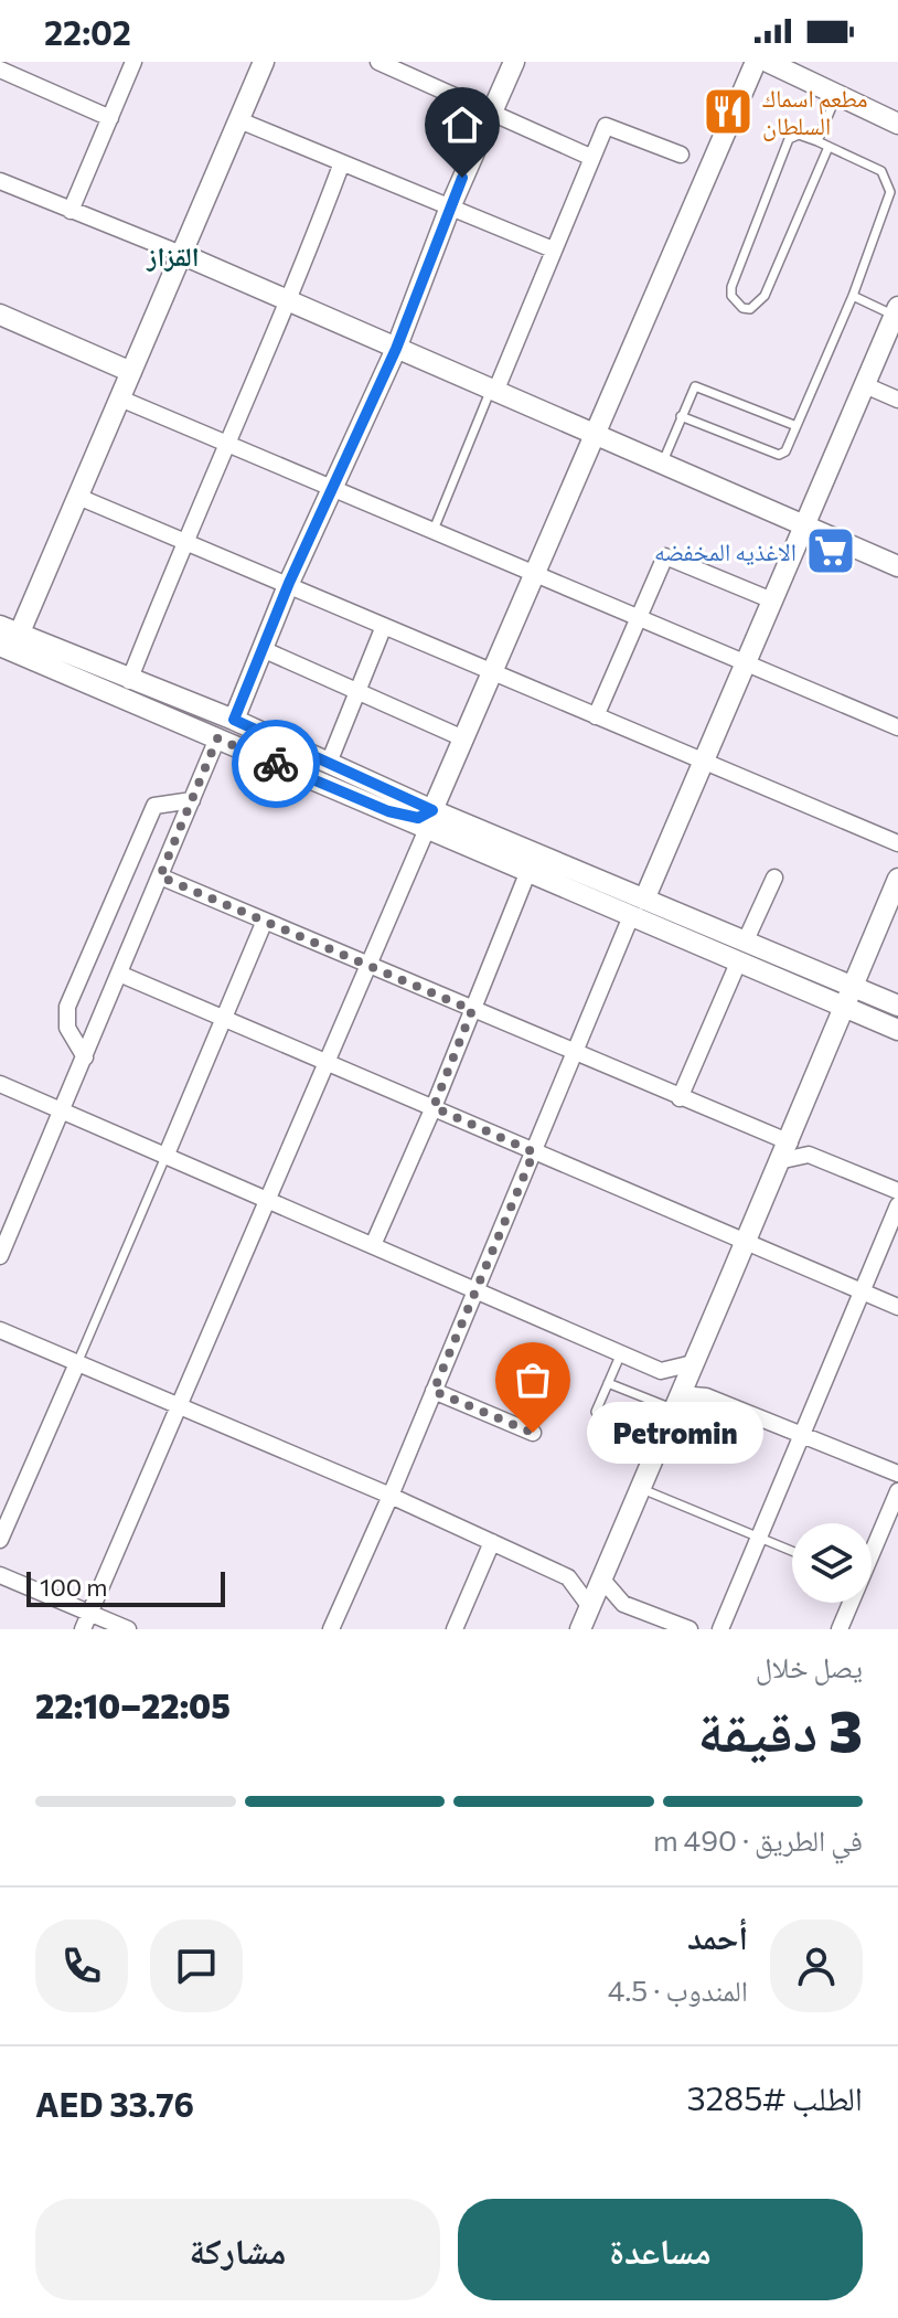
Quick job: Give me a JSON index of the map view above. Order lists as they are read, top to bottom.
{
  "districts": ["القزاز"],
  "places": {
    "restaurant": ["مطعم اسماك السلطان"],
    "supermarket": ["الاغذيه المخفضه"],
    "other": ["Petromin"]
  },
  "scale_bar": "100 m",
  "page": {
    "status": "22:02",
    "bubble": "Petromin",
    "scale": "100 m",
    "heading": ["3 دقيقة", "يصل خلال", "22:05–22:10"],
    "panel": [
      "أحمد",
      "المندوب · 4.5",
      "الطلب #3285",
      "AED 33.76"
    ],
    "bar": "في الطريق · 490 m",
    "buttons": ["مساعدة", "مشاركة"]
  }
}
